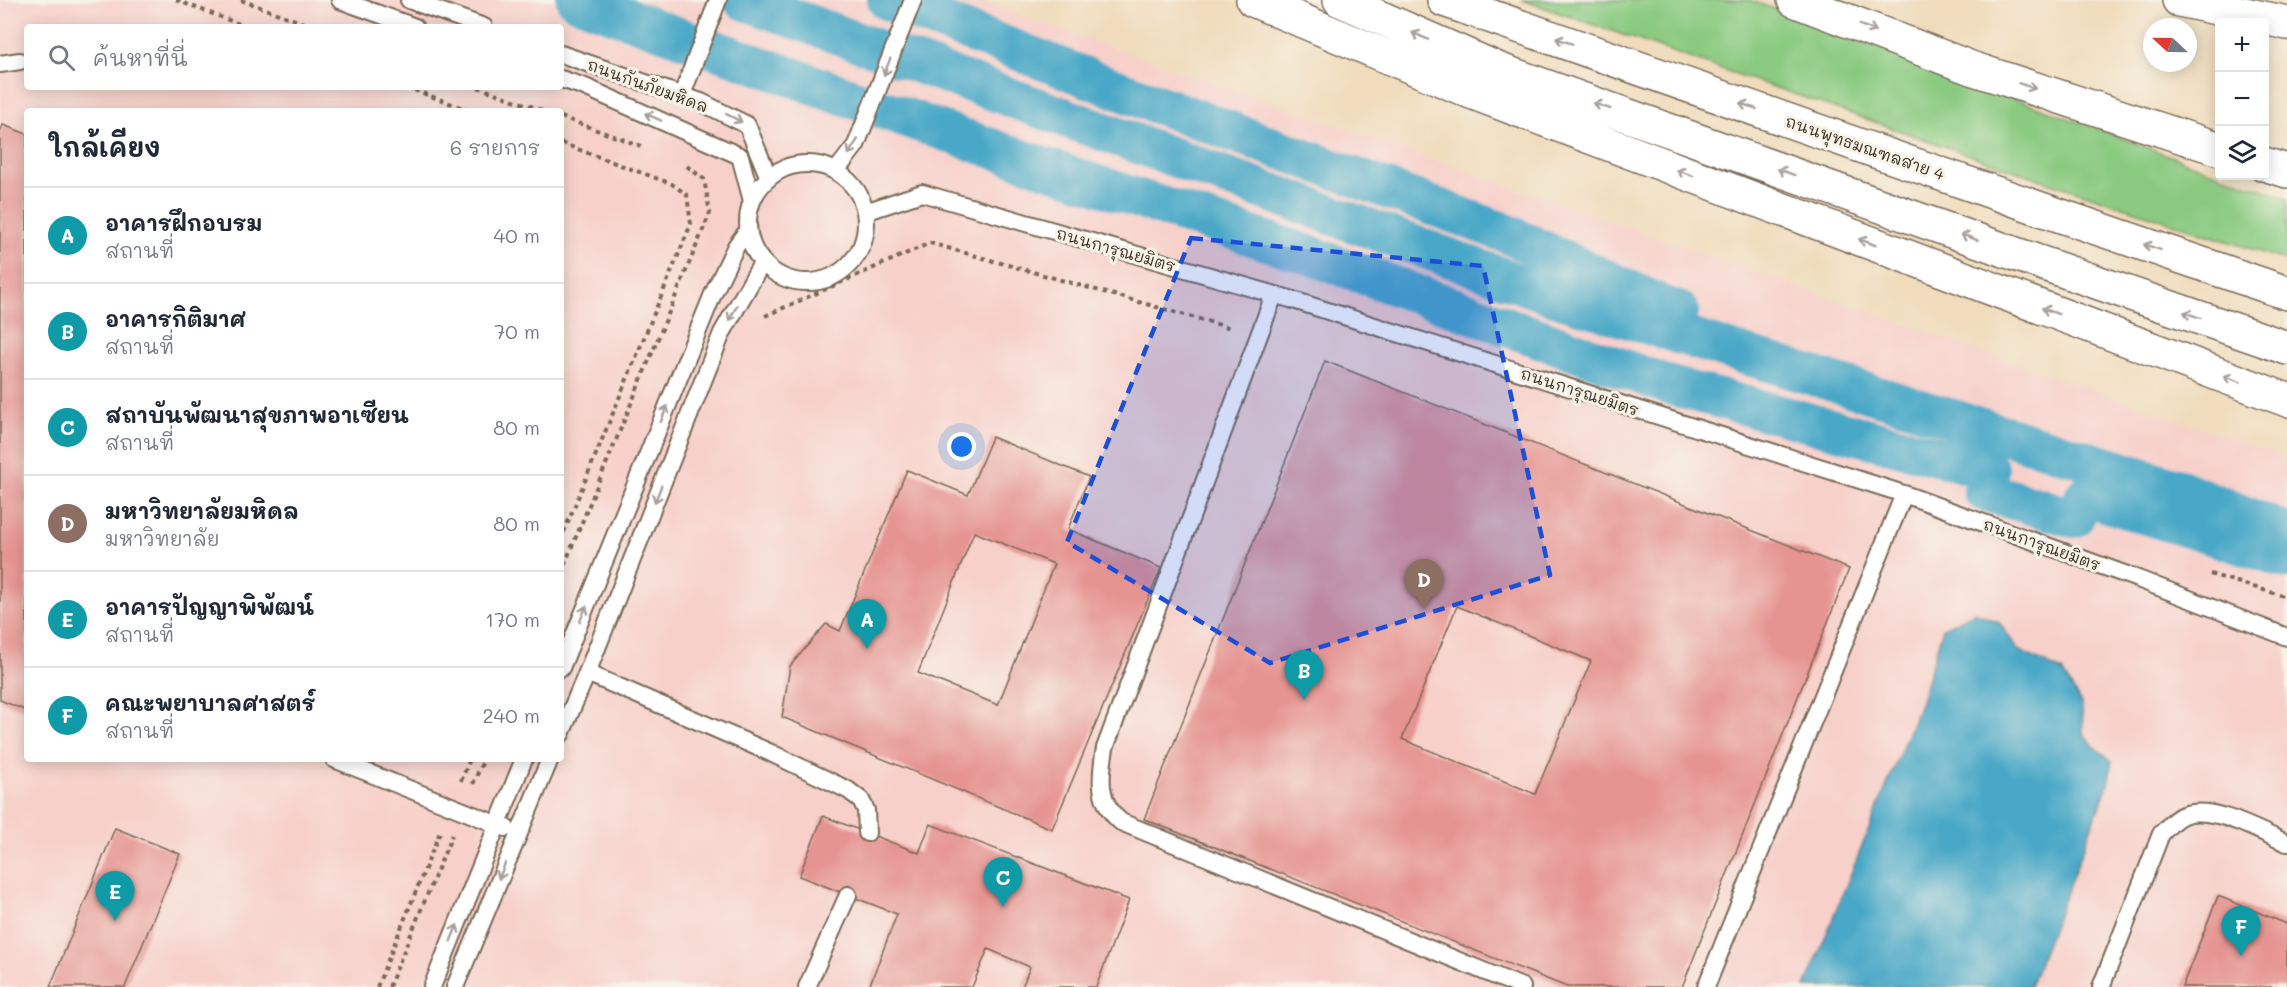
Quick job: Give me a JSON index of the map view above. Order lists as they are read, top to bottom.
{
  "streets": {
    "main road": ["ถนนพุทธมณฑลสาย 4"],
    "lane": ["ถนนกันภัยมหิดล", "ถนนการุณยมิตร"]
  },
  "crossings": [
    ["ถนนกันภัยมหิดล", "ถนนการุณยมิตร"]
  ],
  "north": "left",
  "page": {
    "map_buttons": ["+", "−"],
    "search": "ค้นหาที่นี่",
    "heading": ["ใกล้เคียง", "6 รายการ"],
    "list": [
      {
        "mark": "A",
        "name": "อาคารฝึกอบรม",
        "note": "สถานที่",
        "value": "40 m"
      },
      {
        "mark": "B",
        "name": "อาคารกิติมาศ",
        "note": "สถานที่",
        "value": "70 m"
      },
      {
        "mark": "C",
        "name": "สถาบันพัฒนาสุขภาพอาเซียน",
        "note": "สถานที่",
        "value": "80 m"
      },
      {
        "mark": "D",
        "name": "มหาวิทยาลัยมหิดล",
        "note": "มหาวิทยาลัย",
        "value": "80 m"
      },
      {
        "mark": "E",
        "name": "อาคารปัญญาพิพัฒน์",
        "note": "สถานที่",
        "value": "170 m"
      },
      {
        "mark": "F",
        "name": "คณะพยาบาลศาสตร์",
        "note": "สถานที่",
        "value": "240 m"
      }
    ],
    "pins": [
      "D",
      "A",
      "B",
      "C",
      "E",
      "F"
    ]
  }
}
